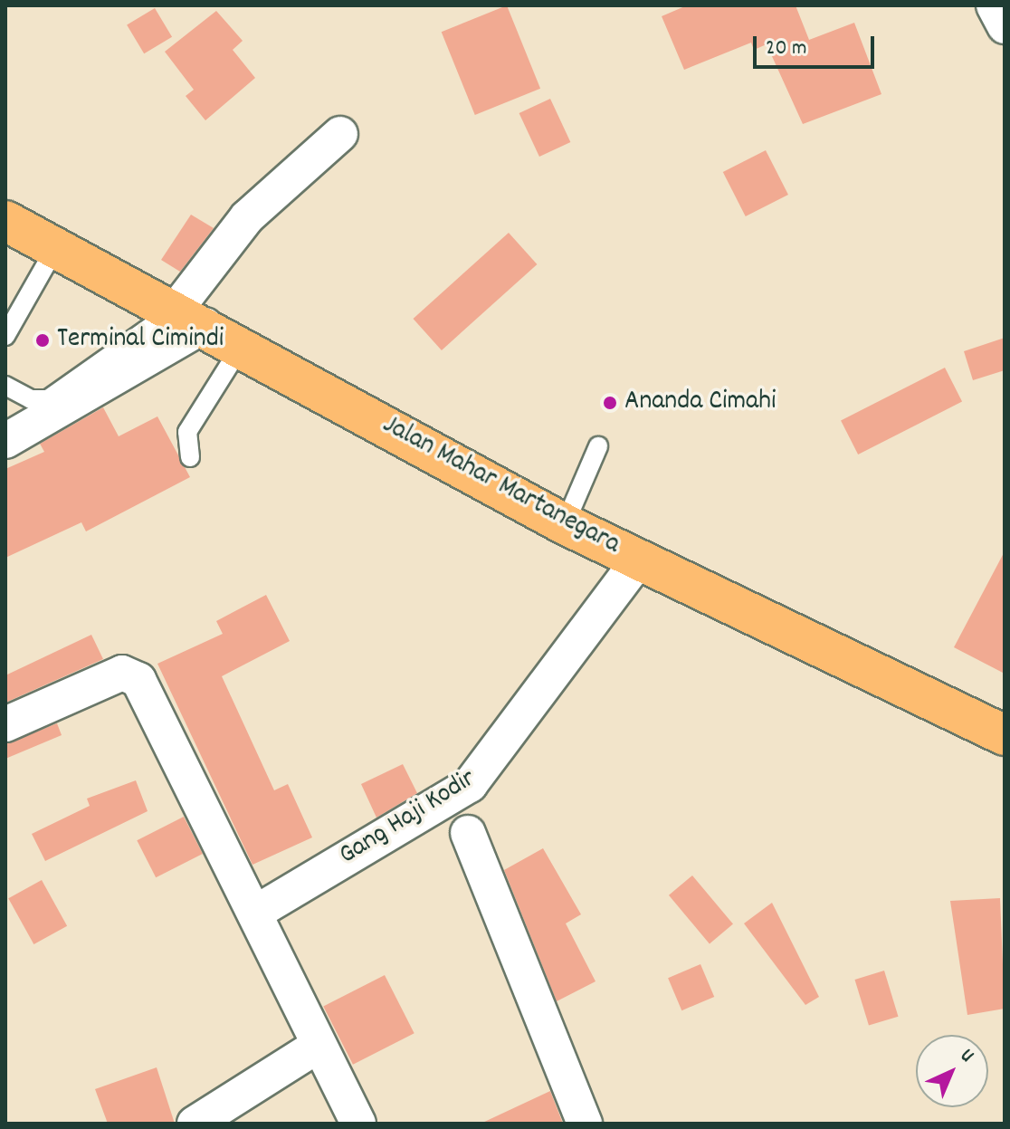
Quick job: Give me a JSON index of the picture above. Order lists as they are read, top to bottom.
{
  "streets": {
    "main road": ["Jalan Mahar Martanegara"],
    "street": ["Gang Haji Kodir"]
  },
  "crossings": [
    ["Jalan Mahar Martanegara", "Gang Haji Kodir"]
  ],
  "places": ["Terminal Cimindi", "Ananda Cimahi"],
  "scale_bar": "20 m",
  "north": "top right"
}
